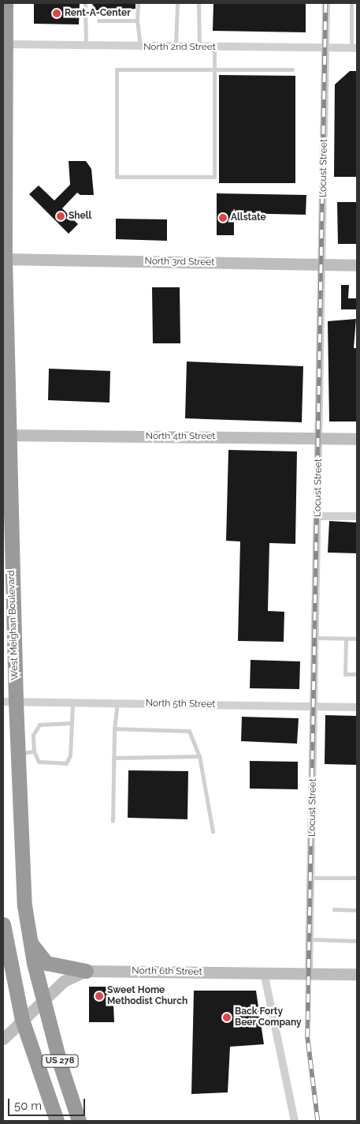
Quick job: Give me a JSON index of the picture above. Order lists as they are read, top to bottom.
{
  "streets": {
    "highway": ["West Meighan Boulevard", "US 278"],
    "street": [
      "North 2nd Street",
      "Locust Street",
      "North 3rd Street",
      "North 4th Street",
      "North 5th Street",
      "North 6th Street"
    ]
  },
  "crossings": [
    ["North 2nd Street", "Locust Street"],
    ["North 2nd Street", "West Meighan Boulevard"],
    ["Locust Street", "North 3rd Street"],
    ["Locust Street", "North 4th Street"],
    ["Locust Street", "North 5th Street"],
    ["Locust Street", "North 6th Street"],
    ["North 3rd Street", "West Meighan Boulevard"],
    ["North 4th Street", "West Meighan Boulevard"],
    ["West Meighan Boulevard", "North 5th Street"],
    ["West Meighan Boulevard", "North 6th Street"],
    ["North 6th Street", "US 278"]
  ],
  "places": [
    "Rent-A-Center",
    "Shell",
    "Allstate",
    "Sweet Home Methodist Church",
    "Back Forty Beer Company"
  ],
  "scale_bar": "50 m"
}
